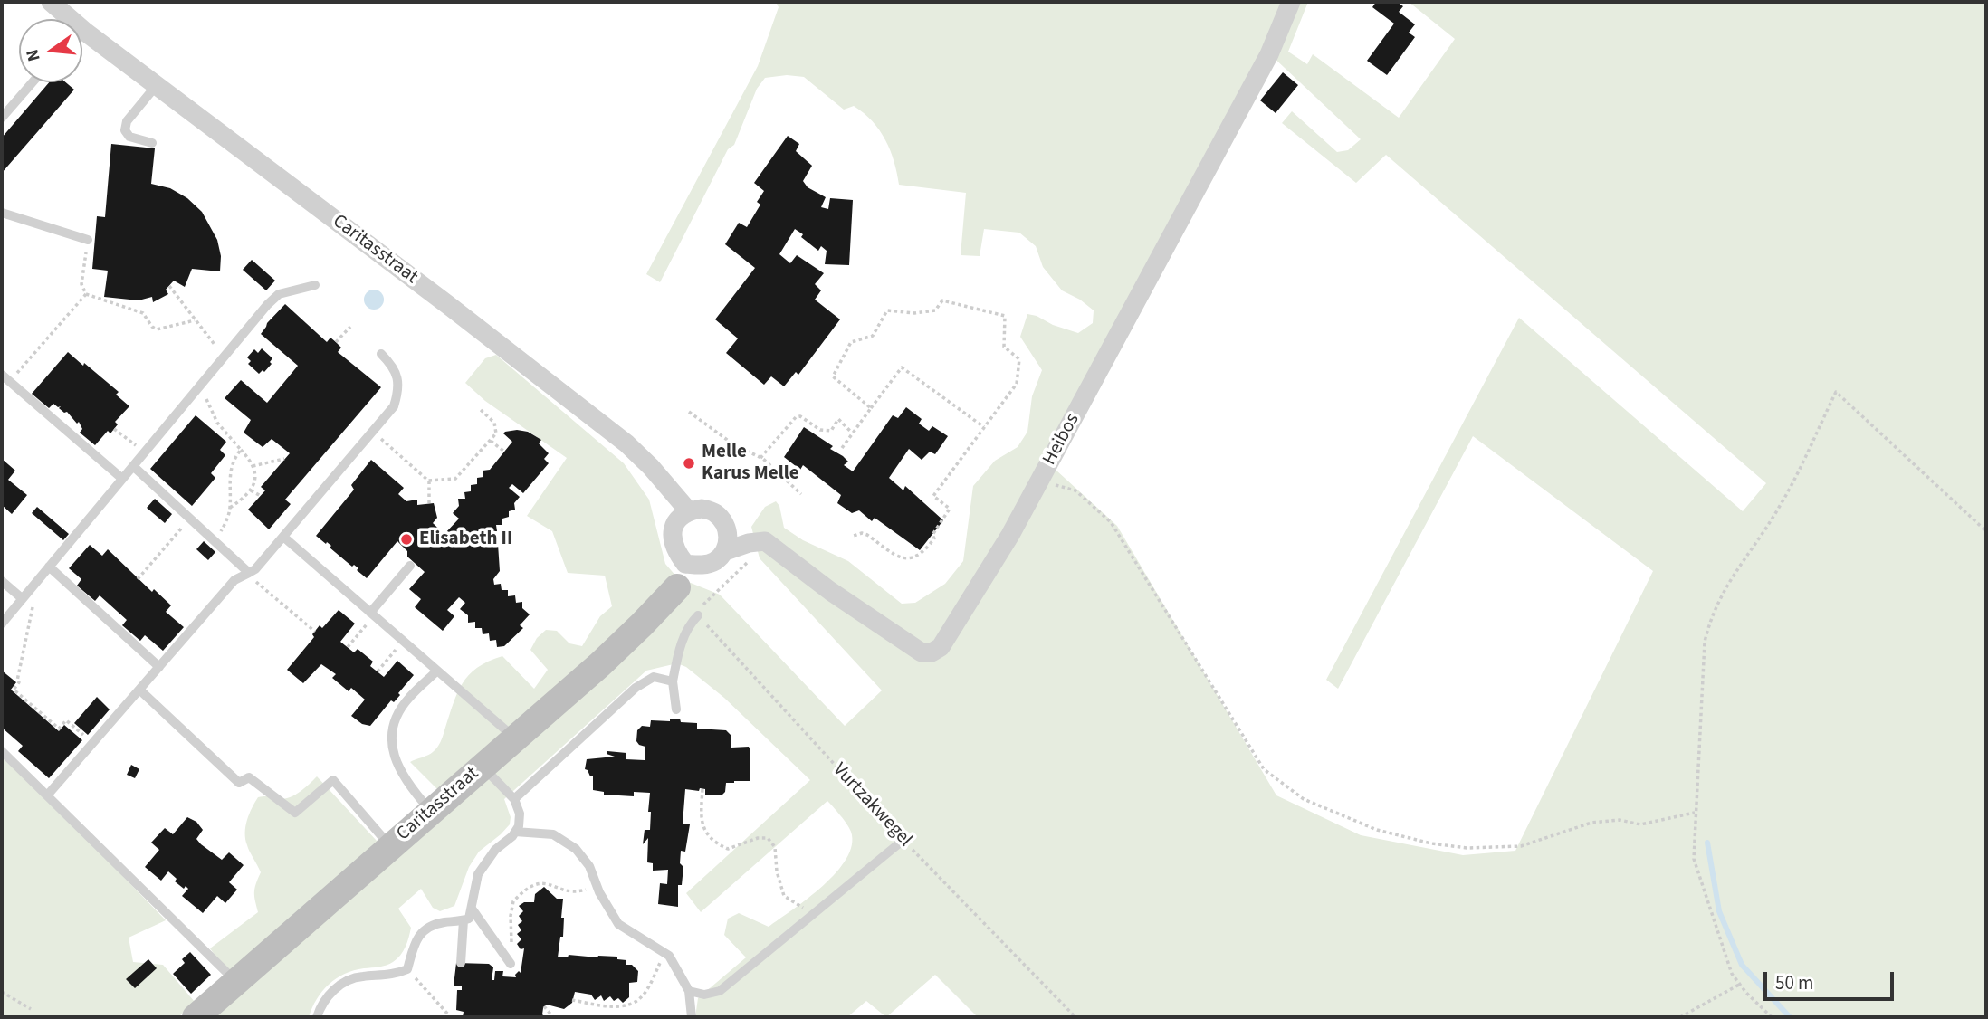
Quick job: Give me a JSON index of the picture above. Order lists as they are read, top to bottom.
{
  "streets": {
    "street": ["Caritasstraat", "Heibos"],
    "path": ["Vurtzakwegel"]
  },
  "crossings": [
    ["Caritasstraat", "Heibos"]
  ],
  "places": ["Melle Karus Melle", "Elisabeth II"],
  "scale_bar": "50 m",
  "north": "left"
}
